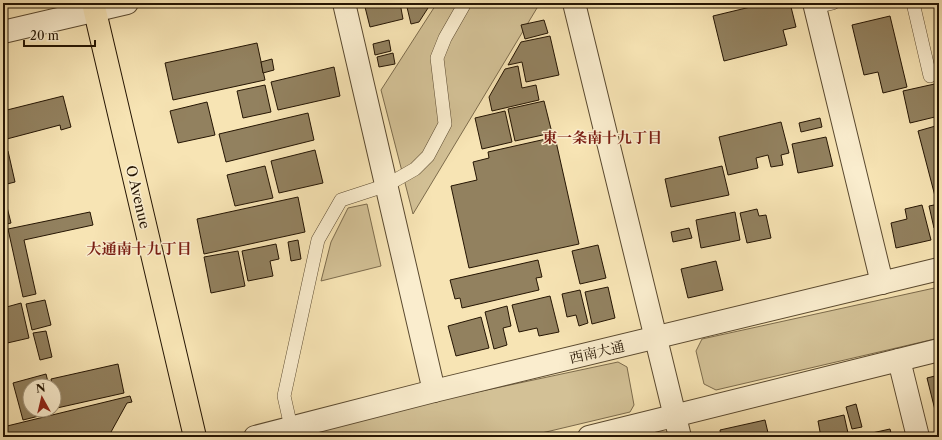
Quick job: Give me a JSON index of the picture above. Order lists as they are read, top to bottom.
{
  "streets": {
    "highway": ["O Avenue"],
    "street": ["西南大通"]
  },
  "districts": ["東一条南十九丁目", "大通南十九丁目"],
  "scale_bar": "20 m",
  "north": "top"
}
